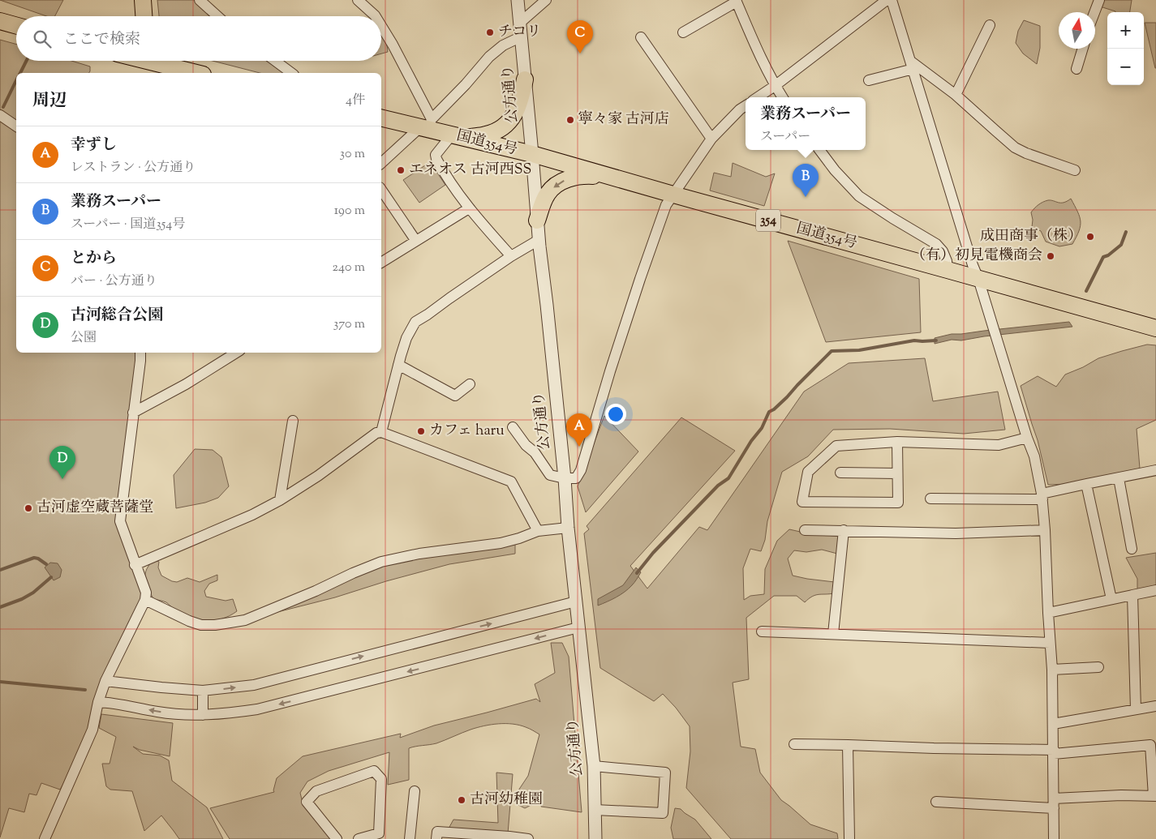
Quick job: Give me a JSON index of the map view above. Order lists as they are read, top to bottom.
{
  "streets": {
    "highway": ["国道354号", "354"],
    "street": ["公方通り"]
  },
  "crossings": [
    ["公方通り", "国道354号"]
  ],
  "places": [
    "チコリ",
    "寧々家 古河店",
    "エネオス 古河西SS",
    "成田商事（株）",
    "（有）初見電機商会",
    "カフェ haru",
    "古河虚空蔵菩薩堂",
    "古河幼稚園"
  ],
  "north": "top",
  "page": {
    "map_buttons": ["+", "−"],
    "search": "ここで検索",
    "pins": [
      "C",
      "B",
      "A",
      "D"
    ],
    "heading": ["周辺", "4件"],
    "popup": ["業務スーパー", "スーパー"],
    "list": [
      {
        "mark": "A",
        "name": "幸ずし",
        "note": "レストラン · 公方通り",
        "value": "30 m"
      },
      {
        "mark": "B",
        "name": "業務スーパー",
        "note": "スーパー · 国道354号",
        "value": "190 m"
      },
      {
        "mark": "C",
        "name": "とから",
        "note": "バー · 公方通り",
        "value": "240 m"
      },
      {
        "mark": "D",
        "name": "古河総合公園",
        "note": "公園",
        "value": "370 m"
      }
    ]
  }
}
